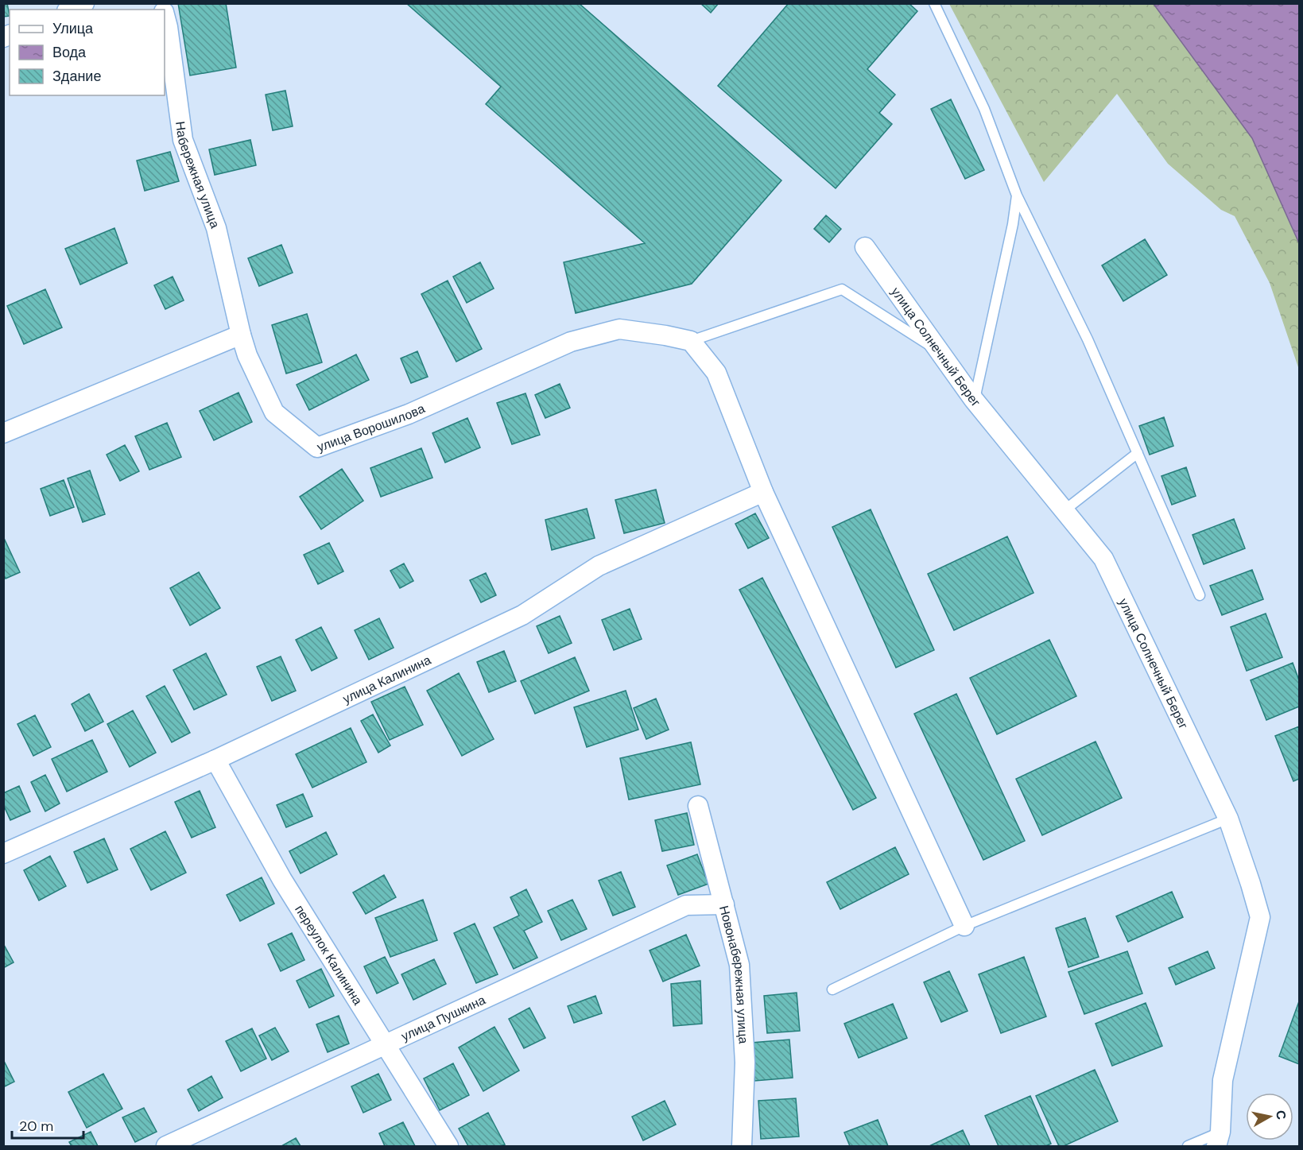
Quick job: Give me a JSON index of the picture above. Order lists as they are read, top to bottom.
{
  "streets": {
    "street": [
      "Набережная улица",
      "улица Солнечный Берег",
      "улица Ворошилова",
      "улица Калинина",
      "переулок Калинина",
      "Новонабережная улица",
      "улица Пушкина"
    ]
  },
  "crossings": [
    ["Набережная улица", "улица Ворошилова"],
    ["улица Калинина", "переулок Калинина"],
    ["переулок Калинина", "улица Пушкина"],
    ["Новонабережная улица", "улица Пушкина"]
  ],
  "legend": ["Улица", "Вода", "Здание"],
  "scale_bar": "20 m",
  "north": "right"
}
